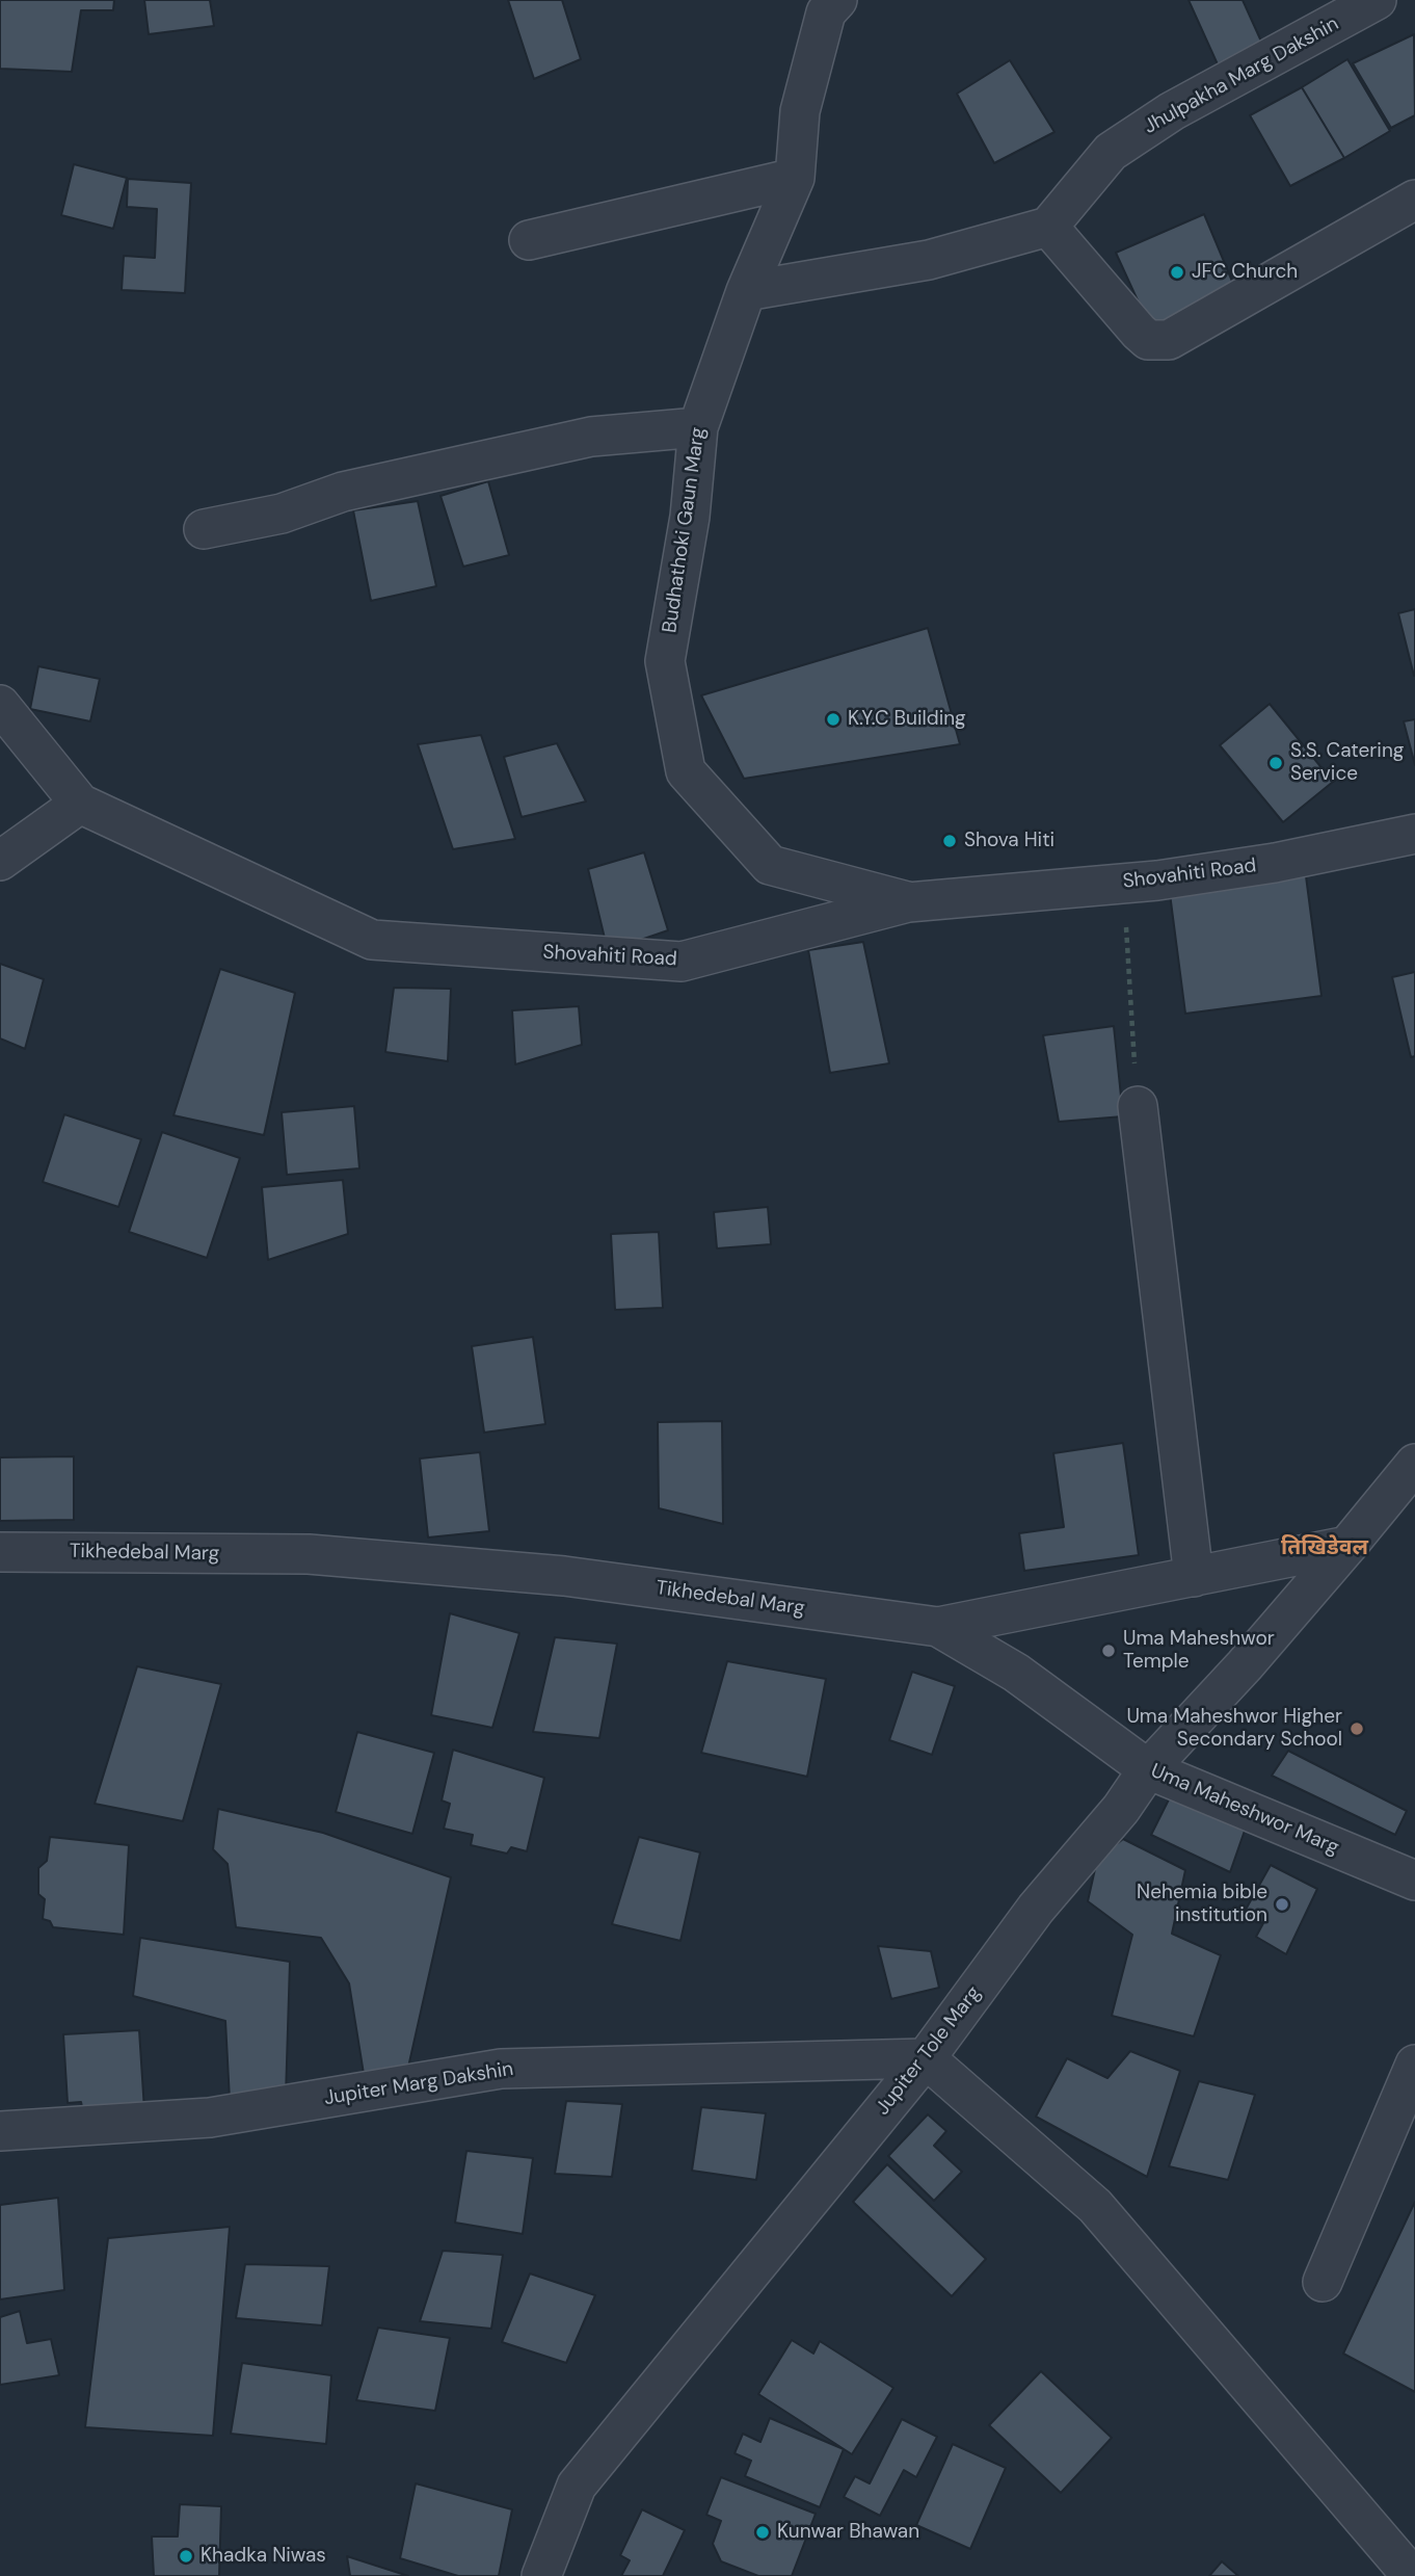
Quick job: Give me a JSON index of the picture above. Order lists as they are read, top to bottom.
{
  "streets": {
    "street": [
      "Jhulpakha Marg Dakshin",
      "Budhathoki Gaun Marg",
      "Shovahiti Road",
      "Tikhedebal Marg",
      "Uma Maheshwor Marg",
      "Jupiter Tole Marg",
      "Jupiter Marg Dakshin"
    ]
  },
  "crossings": [
    ["Budhathoki Gaun Marg", "Shovahiti Road"],
    ["Tikhedebal Marg", "Uma Maheshwor Marg"],
    ["Tikhedebal Marg", "Jupiter Tole Marg"],
    ["Uma Maheshwor Marg", "Jupiter Tole Marg"],
    ["Jupiter Tole Marg", "Jupiter Marg Dakshin"]
  ],
  "districts": ["तिखिडेवल"],
  "places": [
    "JFC Church",
    "K.Y.C Building",
    "S.S. Catering Service",
    "Shova Hiti",
    "Uma Maheshwor Temple",
    "Uma Maheshwor Higher Secondary School",
    "Nehemia bible institution",
    "Kunwar Bhawan",
    "Khadka Niwas"
  ]
}
